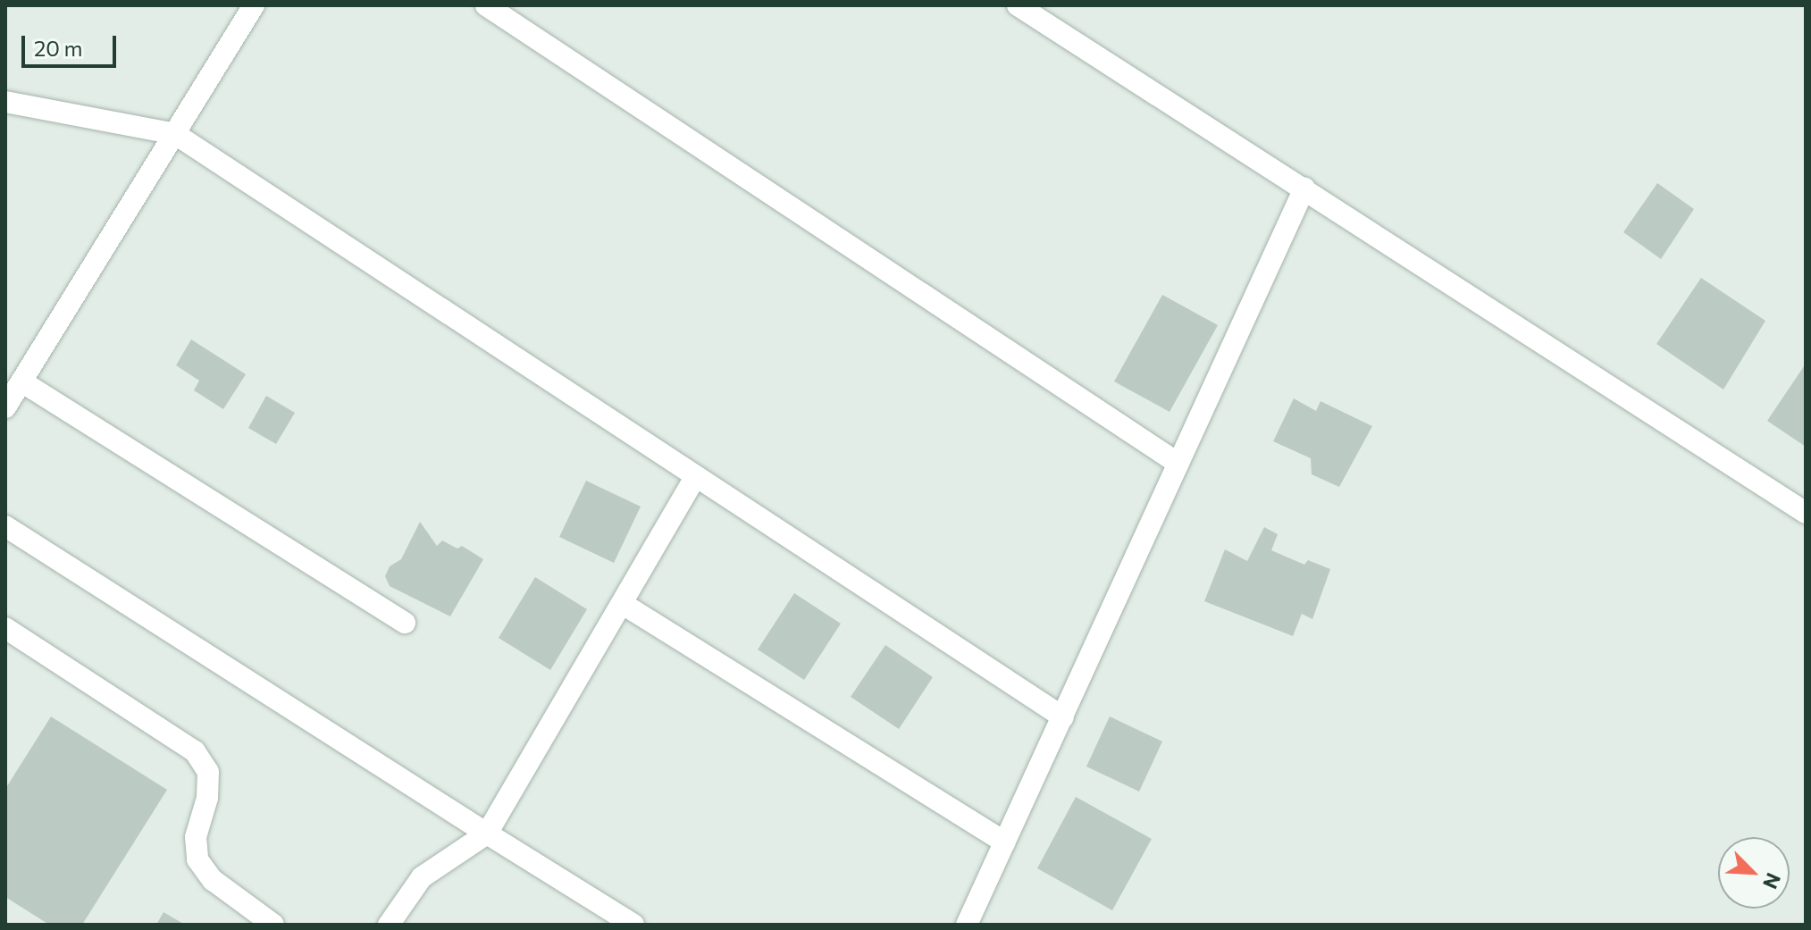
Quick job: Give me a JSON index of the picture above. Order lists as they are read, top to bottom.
{
  "scale_bar": "20 m",
  "north": "bottom right"
}
